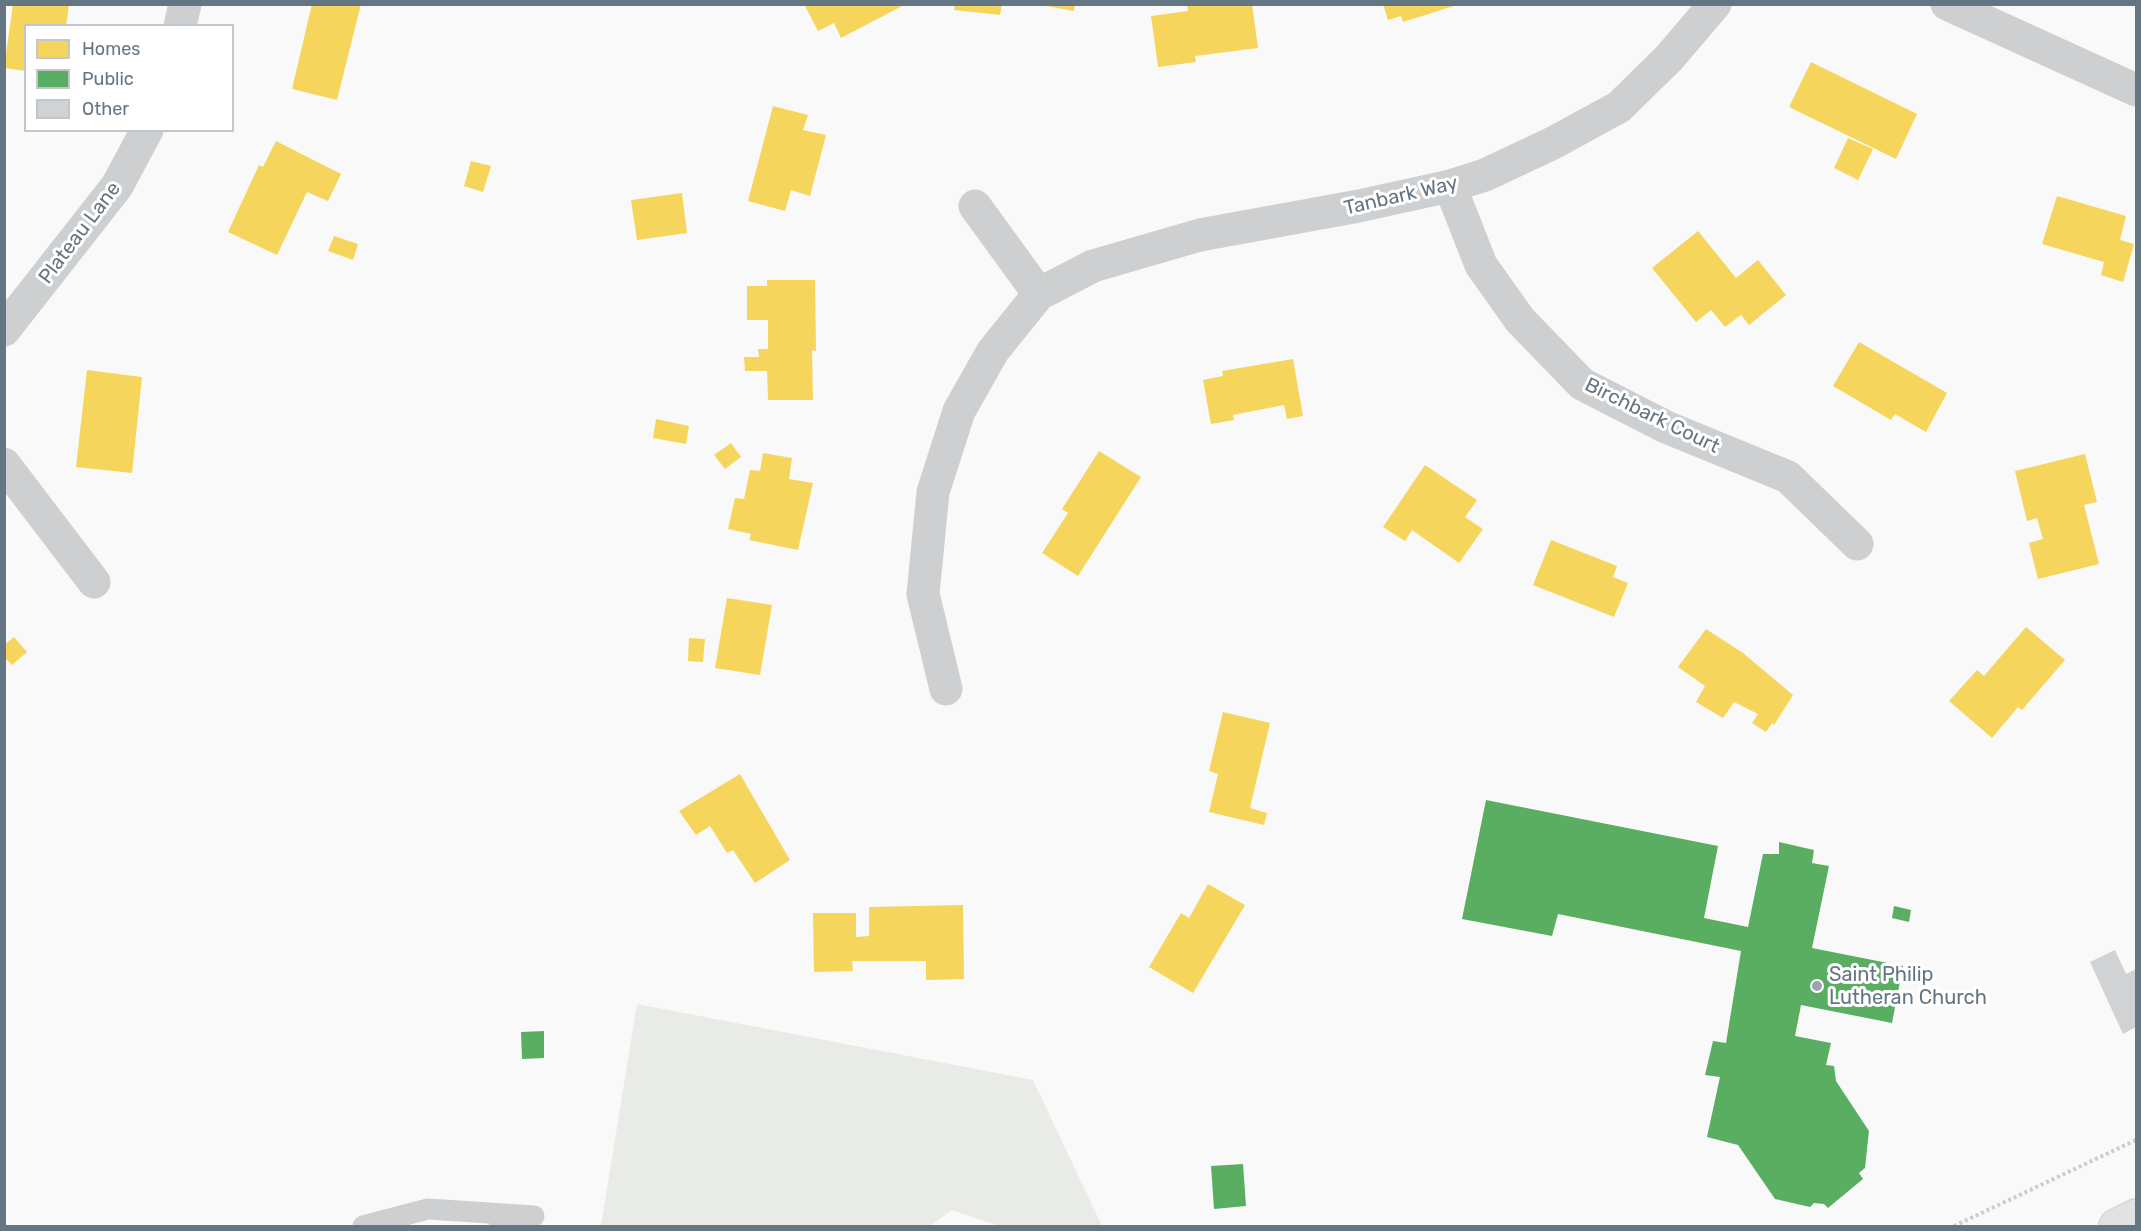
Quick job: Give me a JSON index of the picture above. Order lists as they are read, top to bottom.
{
  "streets": {
    "street": ["Tanbark Way", "Plateau Lane", "Birchbark Court"]
  },
  "crossings": [
    ["Tanbark Way", "Birchbark Court"]
  ],
  "places": ["Saint Philip Lutheran Church"],
  "legend": ["Homes", "Public", "Other"]
}
